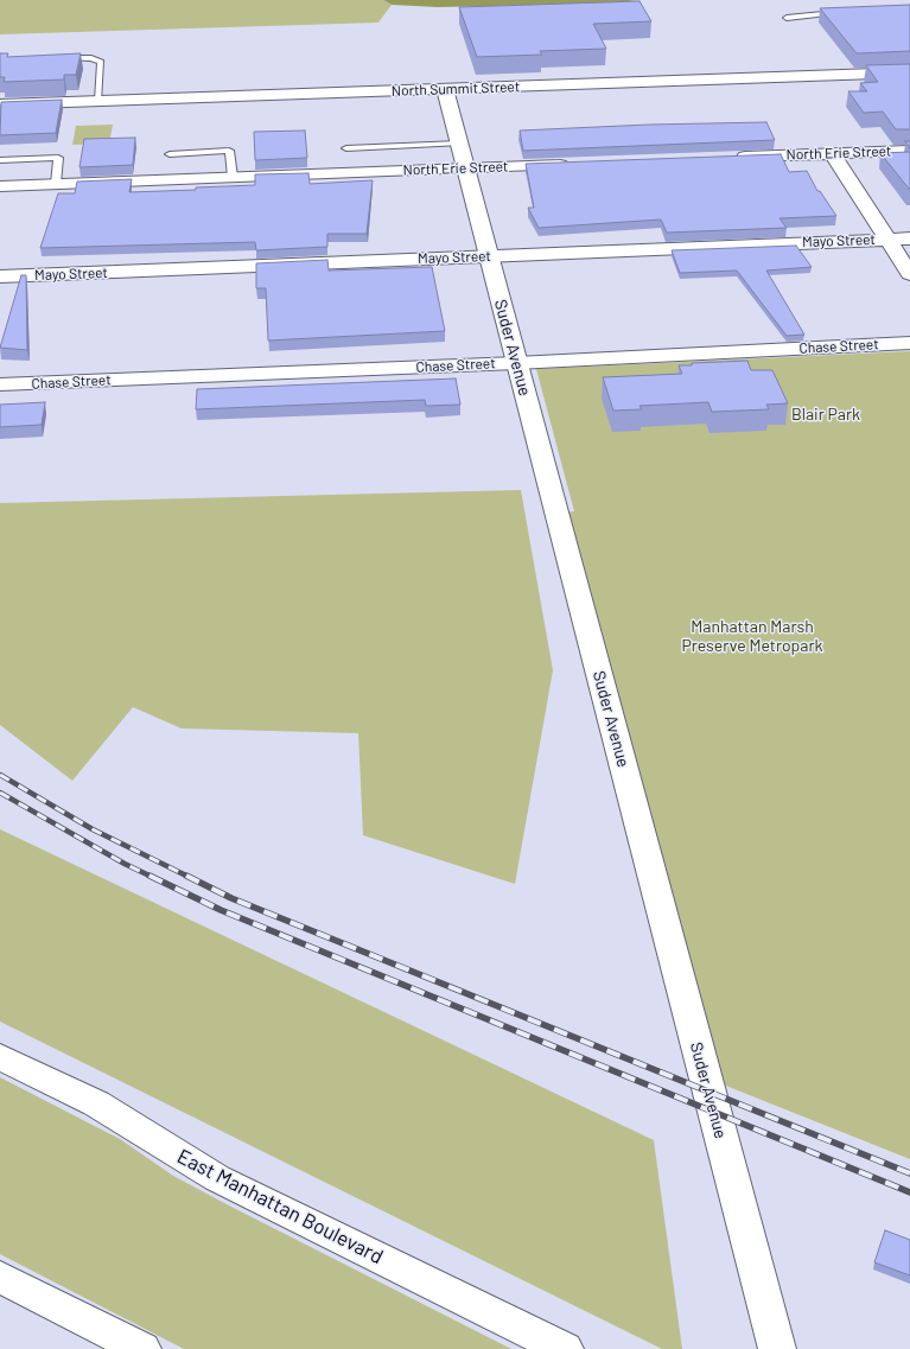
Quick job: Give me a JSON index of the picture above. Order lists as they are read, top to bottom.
{
  "streets": {
    "street": [
      "North Summit Street",
      "North Erie Street",
      "Mayo Street",
      "Chase Street",
      "Suder Avenue",
      "East Manhattan Boulevard"
    ]
  },
  "crossings": [
    ["North Summit Street", "Suder Avenue"],
    ["North Erie Street", "Suder Avenue"],
    ["Mayo Street", "Suder Avenue"],
    ["Chase Street", "Suder Avenue"]
  ],
  "parks": ["Blair Park", "Manhattan Marsh Preserve Metropark"]
}
